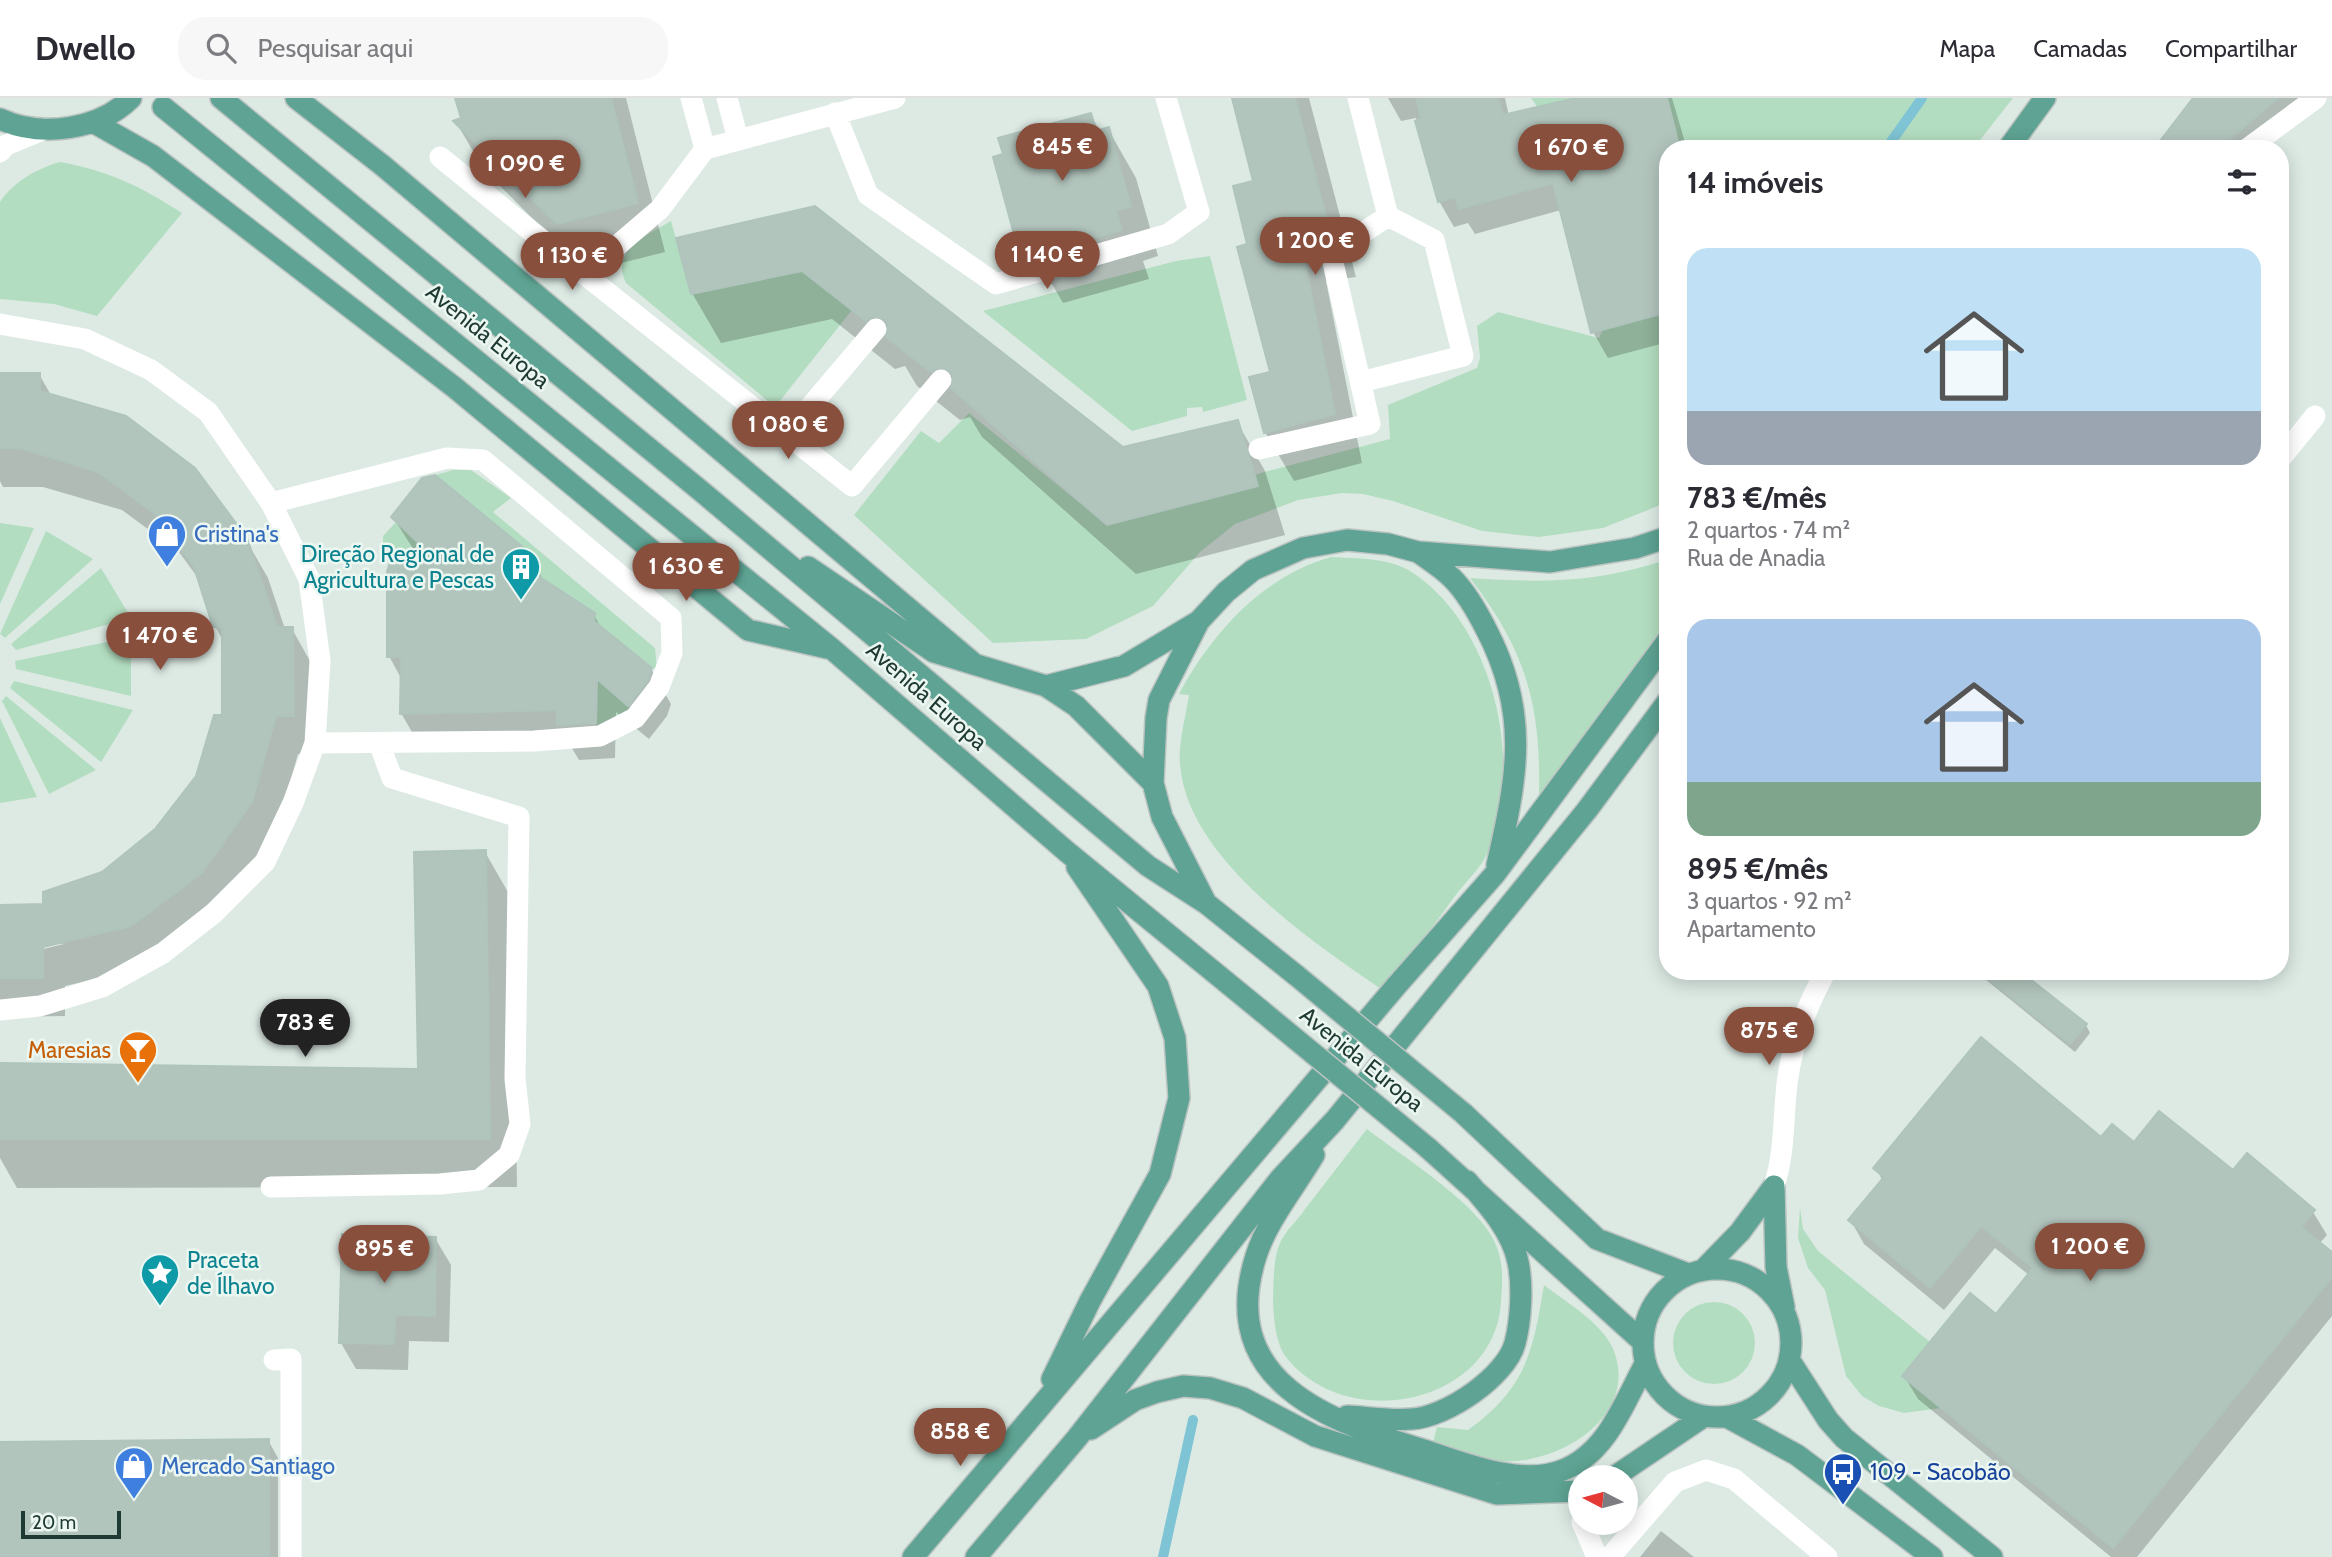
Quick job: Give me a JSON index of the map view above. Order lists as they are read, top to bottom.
{
  "streets": {
    "main road": ["Avenida Europa"]
  },
  "places": {
    "shop": ["Cristina's", "Mercado Santiago"],
    "building": ["Direção Regional de Agricultura e Pescas"],
    "bar": ["Maresias"],
    "place": ["Praceta de Ílhavo"],
    "bus stop": ["109 - Sacobão"]
  },
  "scale_bar": "20 m",
  "north": "left",
  "page": {
    "header": "Dwello",
    "search": "Pesquisar aqui",
    "nav": ["Mapa", "Camadas", "Compartilhar"],
    "price": [
      "845 €",
      "1 670 €",
      "1 090 €",
      "1 200 €",
      "1 140 €",
      "1 130 €",
      "1 080 €",
      "1 630 €",
      "1 470 €",
      "783 €",
      "875 €",
      "1 200 €",
      "895 €",
      "858 €"
    ],
    "heading": "14 imóveis",
    "list": [
      {
        "name": "783 €/mês",
        "note": "2 quartos · 74 m² · Rua de Anadia"
      },
      {
        "name": "895 €/mês",
        "note": "3 quartos · 92 m² · Apartamento"
      }
    ],
    "scale": "20 m"
  }
}
